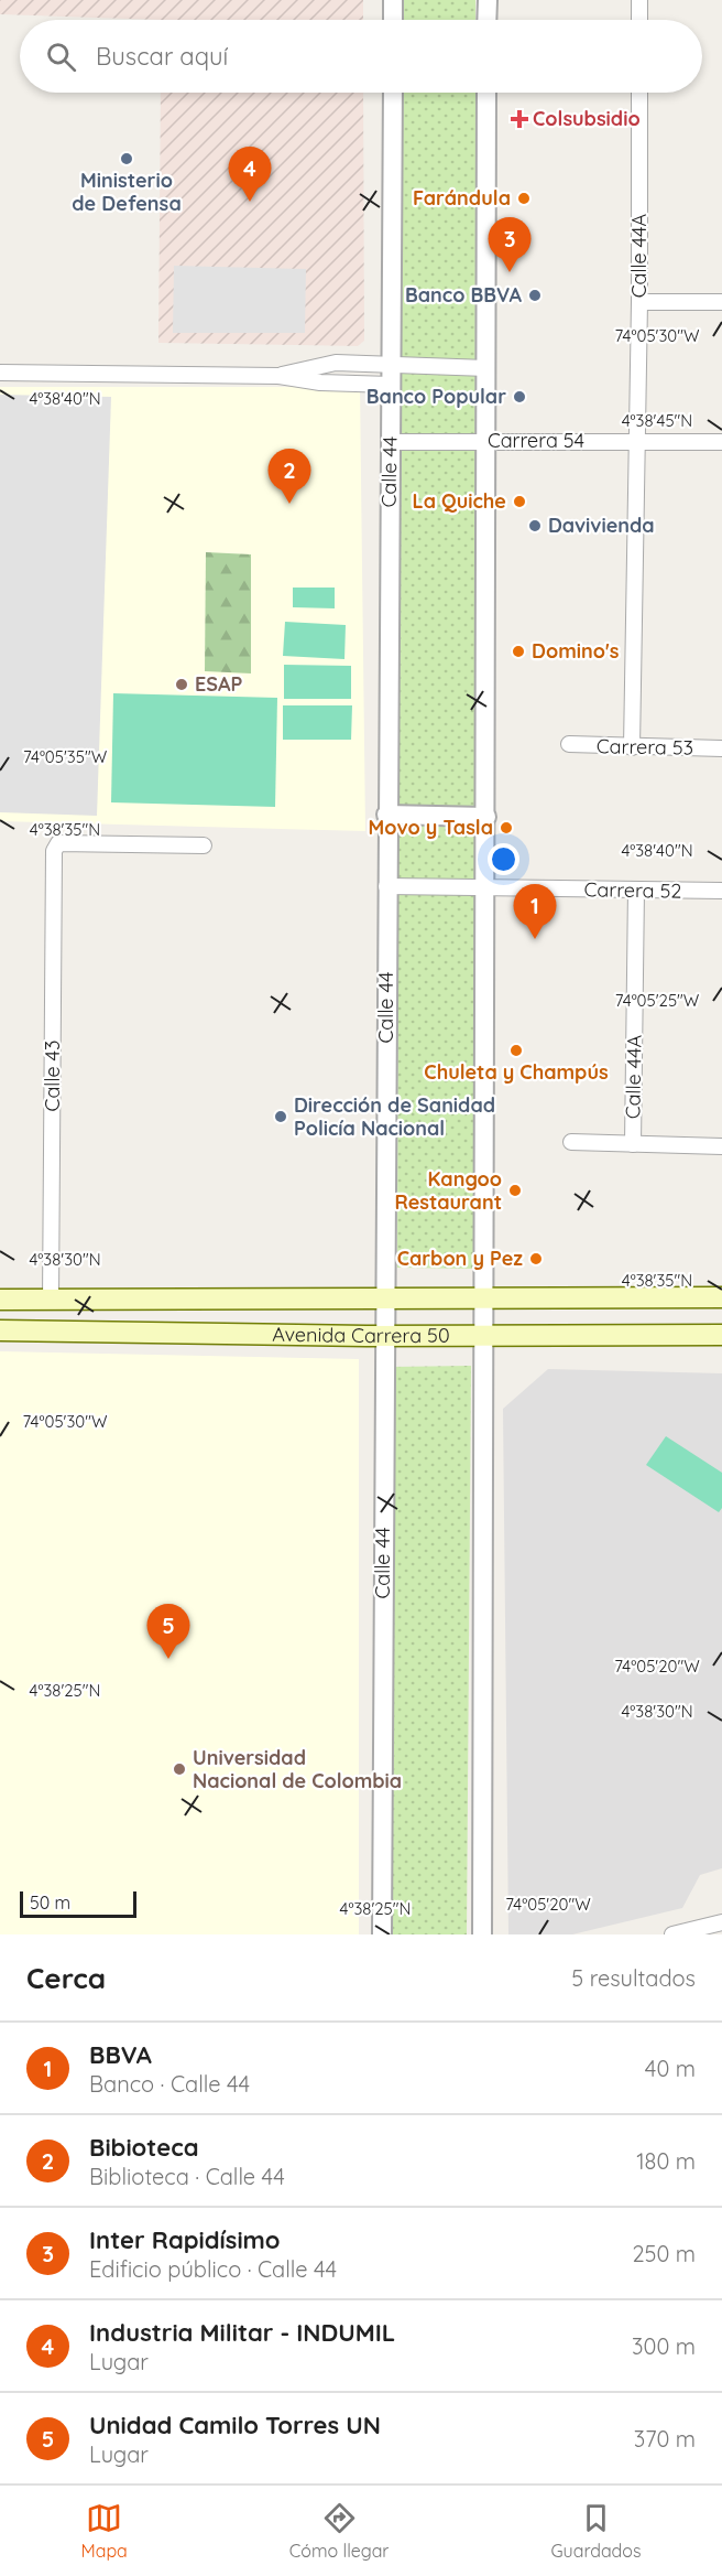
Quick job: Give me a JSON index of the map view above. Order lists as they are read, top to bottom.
{
  "streets": {
    "main road": ["Avenida Carrera 50"],
    "street": [
      "Calle 44A",
      "Carrera 54",
      "Calle 44",
      "Carrera 53",
      "Carrera 52",
      "Calle 43"
    ]
  },
  "crossings": [
    ["Calle 44A", "Carrera 54"],
    ["Calle 44A", "Carrera 53"],
    ["Calle 44A", "Carrera 52"],
    ["Carrera 54", "Calle 44"],
    ["Calle 44", "Carrera 52"],
    ["Calle 44", "Avenida Carrera 50"],
    ["Calle 43", "Avenida Carrera 50"]
  ],
  "places": {
    "health": ["Colsubsidio"],
    "other": [
      "Ministerio de Defensa",
      "Farándula",
      "Banco BBVA",
      "Banco Popular",
      "La Quiche",
      "Davivienda",
      "Domino's",
      "ESAP",
      "Movo y Tasla",
      "Chuleta y Champús",
      "Dirección de Sanidad Policía Nacional",
      "Kangoo Restaurant",
      "Carbon y Pez",
      "Universidad Nacional de Colombia"
    ]
  },
  "scale_bar": "50 m",
  "page": {
    "search": "Buscar aquí",
    "pins": [
      "4",
      "3",
      "2",
      "1",
      "5"
    ],
    "scale": "50 m",
    "heading": ["Cerca", "5 resultados"],
    "list": [
      {
        "mark": "1",
        "name": "BBVA",
        "note": "Banco · Calle 44",
        "value": "40 m"
      },
      {
        "mark": "2",
        "name": "Bibioteca",
        "note": "Biblioteca · Calle 44",
        "value": "180 m"
      },
      {
        "mark": "3",
        "name": "Inter Rapidísimo",
        "note": "Edificio público · Calle 44",
        "value": "250 m"
      },
      {
        "mark": "4",
        "name": "Industria Militar - INDUMIL",
        "note": "Lugar",
        "value": "300 m"
      },
      {
        "mark": "5",
        "name": "Unidad Camilo Torres UN",
        "note": "Lugar",
        "value": "370 m"
      }
    ],
    "nav": ["Mapa", "Cómo llegar", "Guardados"]
  },
  "coordinates": [
    "74°05'30\"W",
    "4°38'40\"N",
    "4°38'45\"N",
    "74°05'35\"W",
    "4°38'35\"N",
    "74°05'25\"W",
    "4°38'30\"N",
    "74°05'20\"W",
    "4°38'25\"N"
  ]
}
